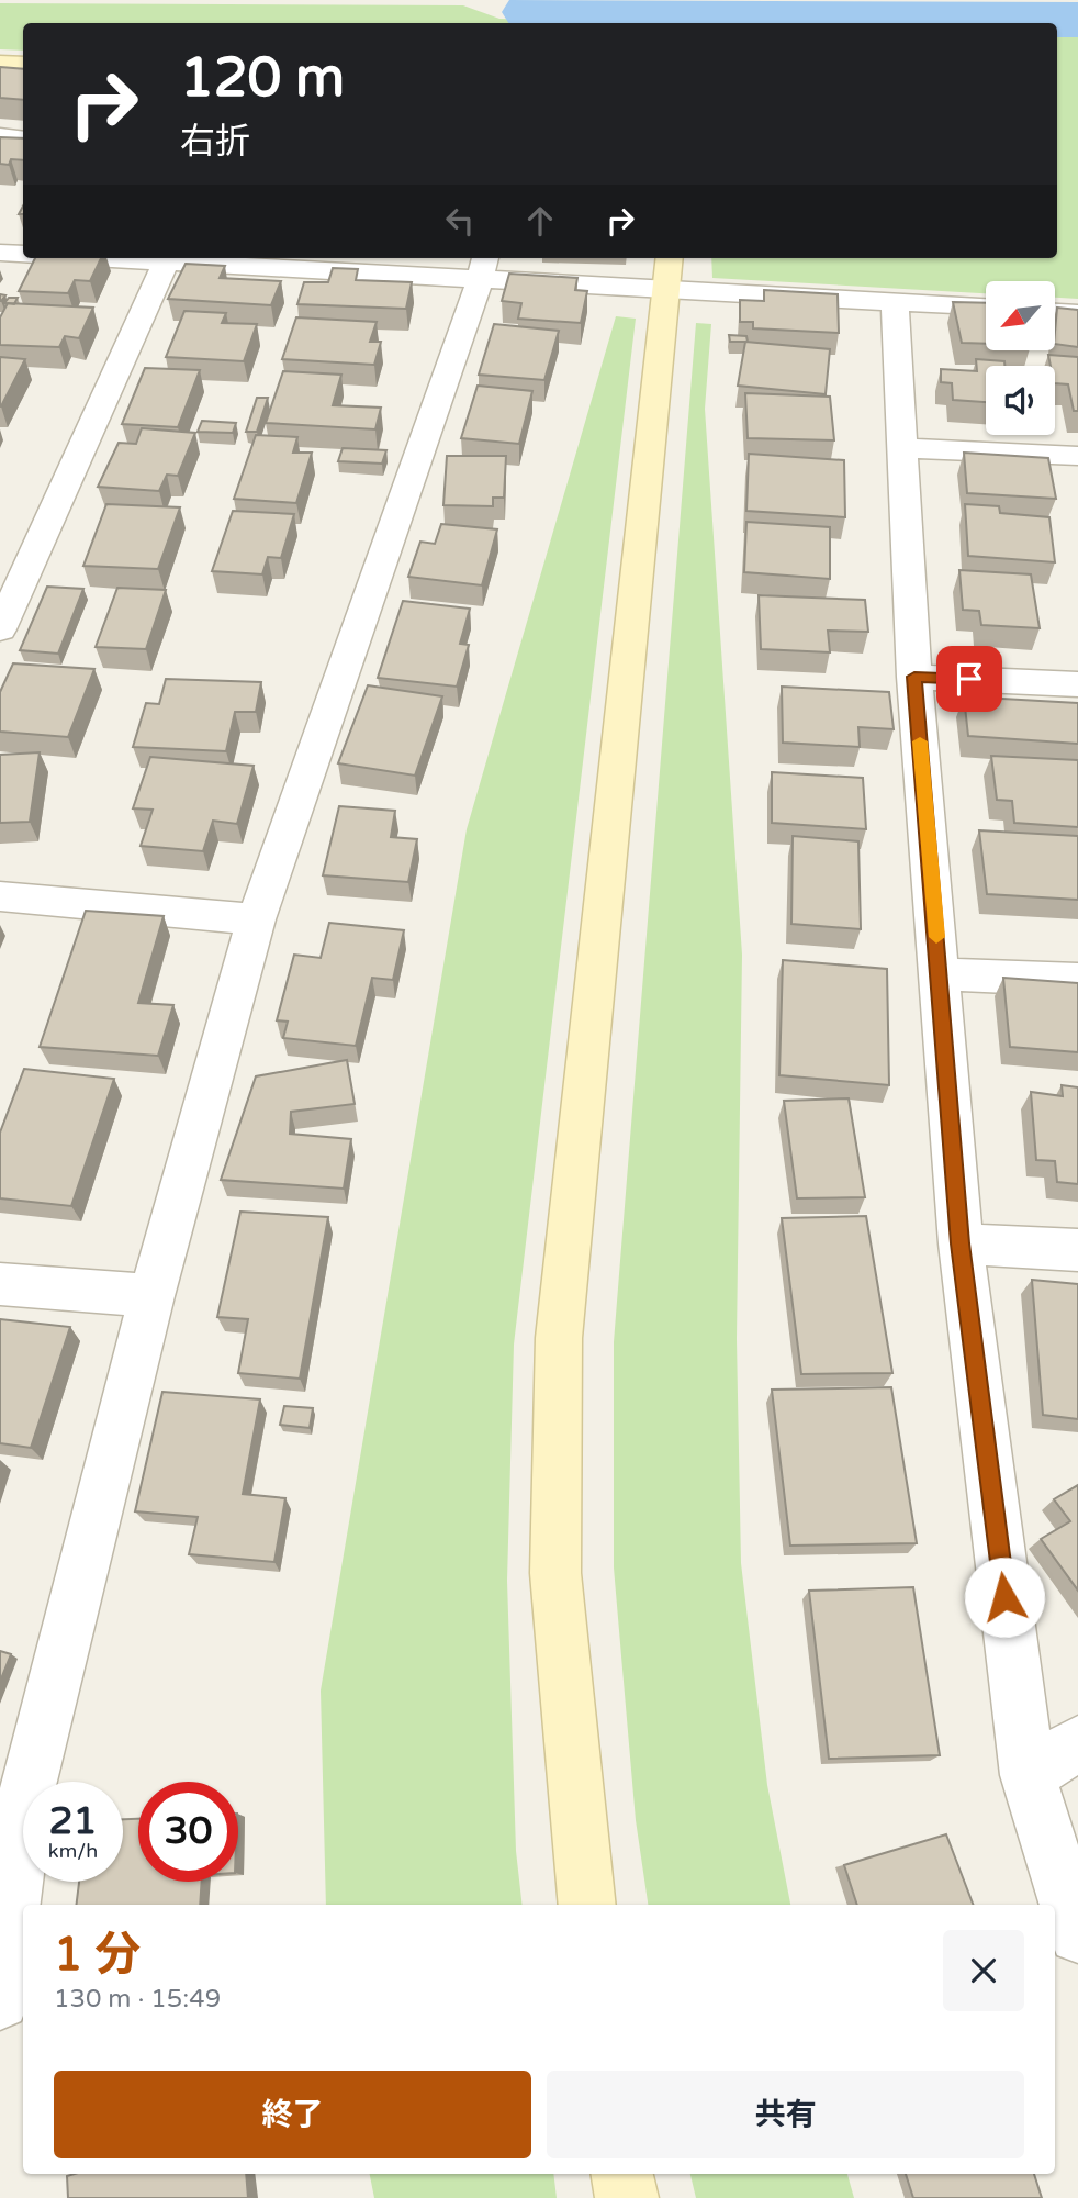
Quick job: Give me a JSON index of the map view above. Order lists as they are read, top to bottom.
{
  "north": "bottom left",
  "page": {
    "turn": ["120 m", "右折"],
    "speed": "21 km/h",
    "limit": "30",
    "heading": ["1 分", "130 m · 15:49"],
    "buttons": ["終了", "共有"]
  }
}
